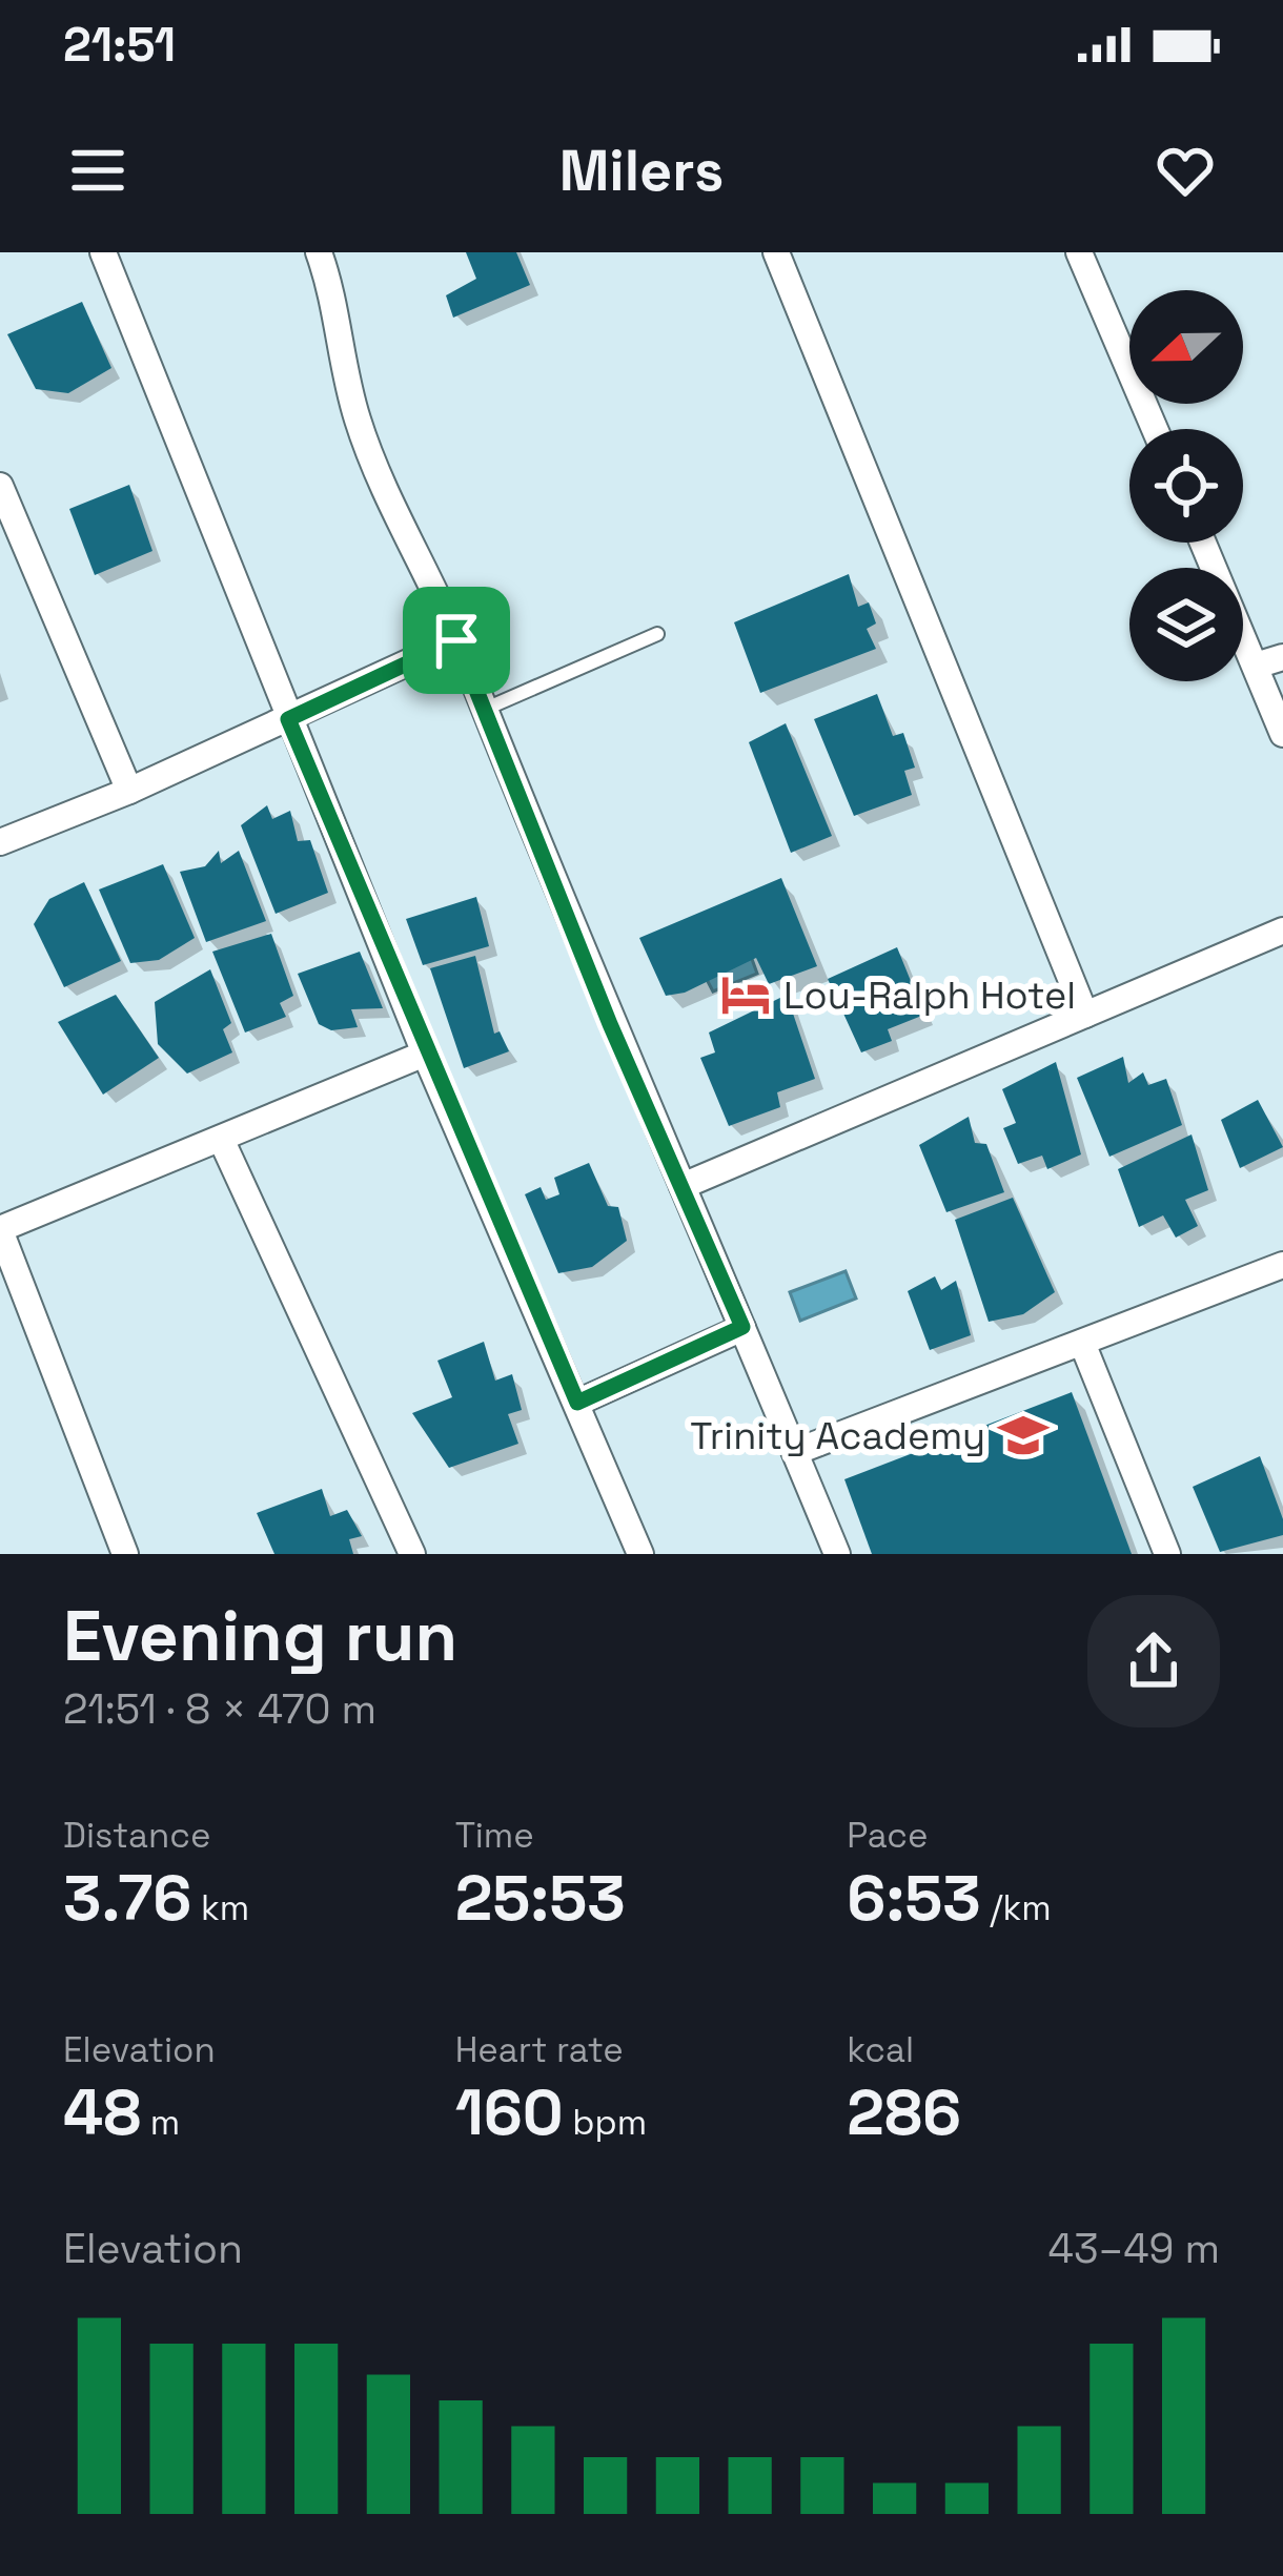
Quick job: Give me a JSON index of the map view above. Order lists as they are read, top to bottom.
{
  "places": {
    "hotel": ["Lou-Ralph Hotel"],
    "school or university": ["Trinity Academy"]
  },
  "north": "left",
  "page": {
    "status": "21:51",
    "header": "Milers",
    "heading": ["Evening run", "21:51 · 8 × 470 m"],
    "stats": [
      ["Distance", "3.76 km"],
      ["Time", "25:53"],
      ["Pace", "6:53 /km"],
      ["Elevation", "48 m"],
      ["Heart rate", "160 bpm"],
      ["kcal", "286"]
    ],
    "chart": ["Elevation", "43–49 m"]
  }
}
